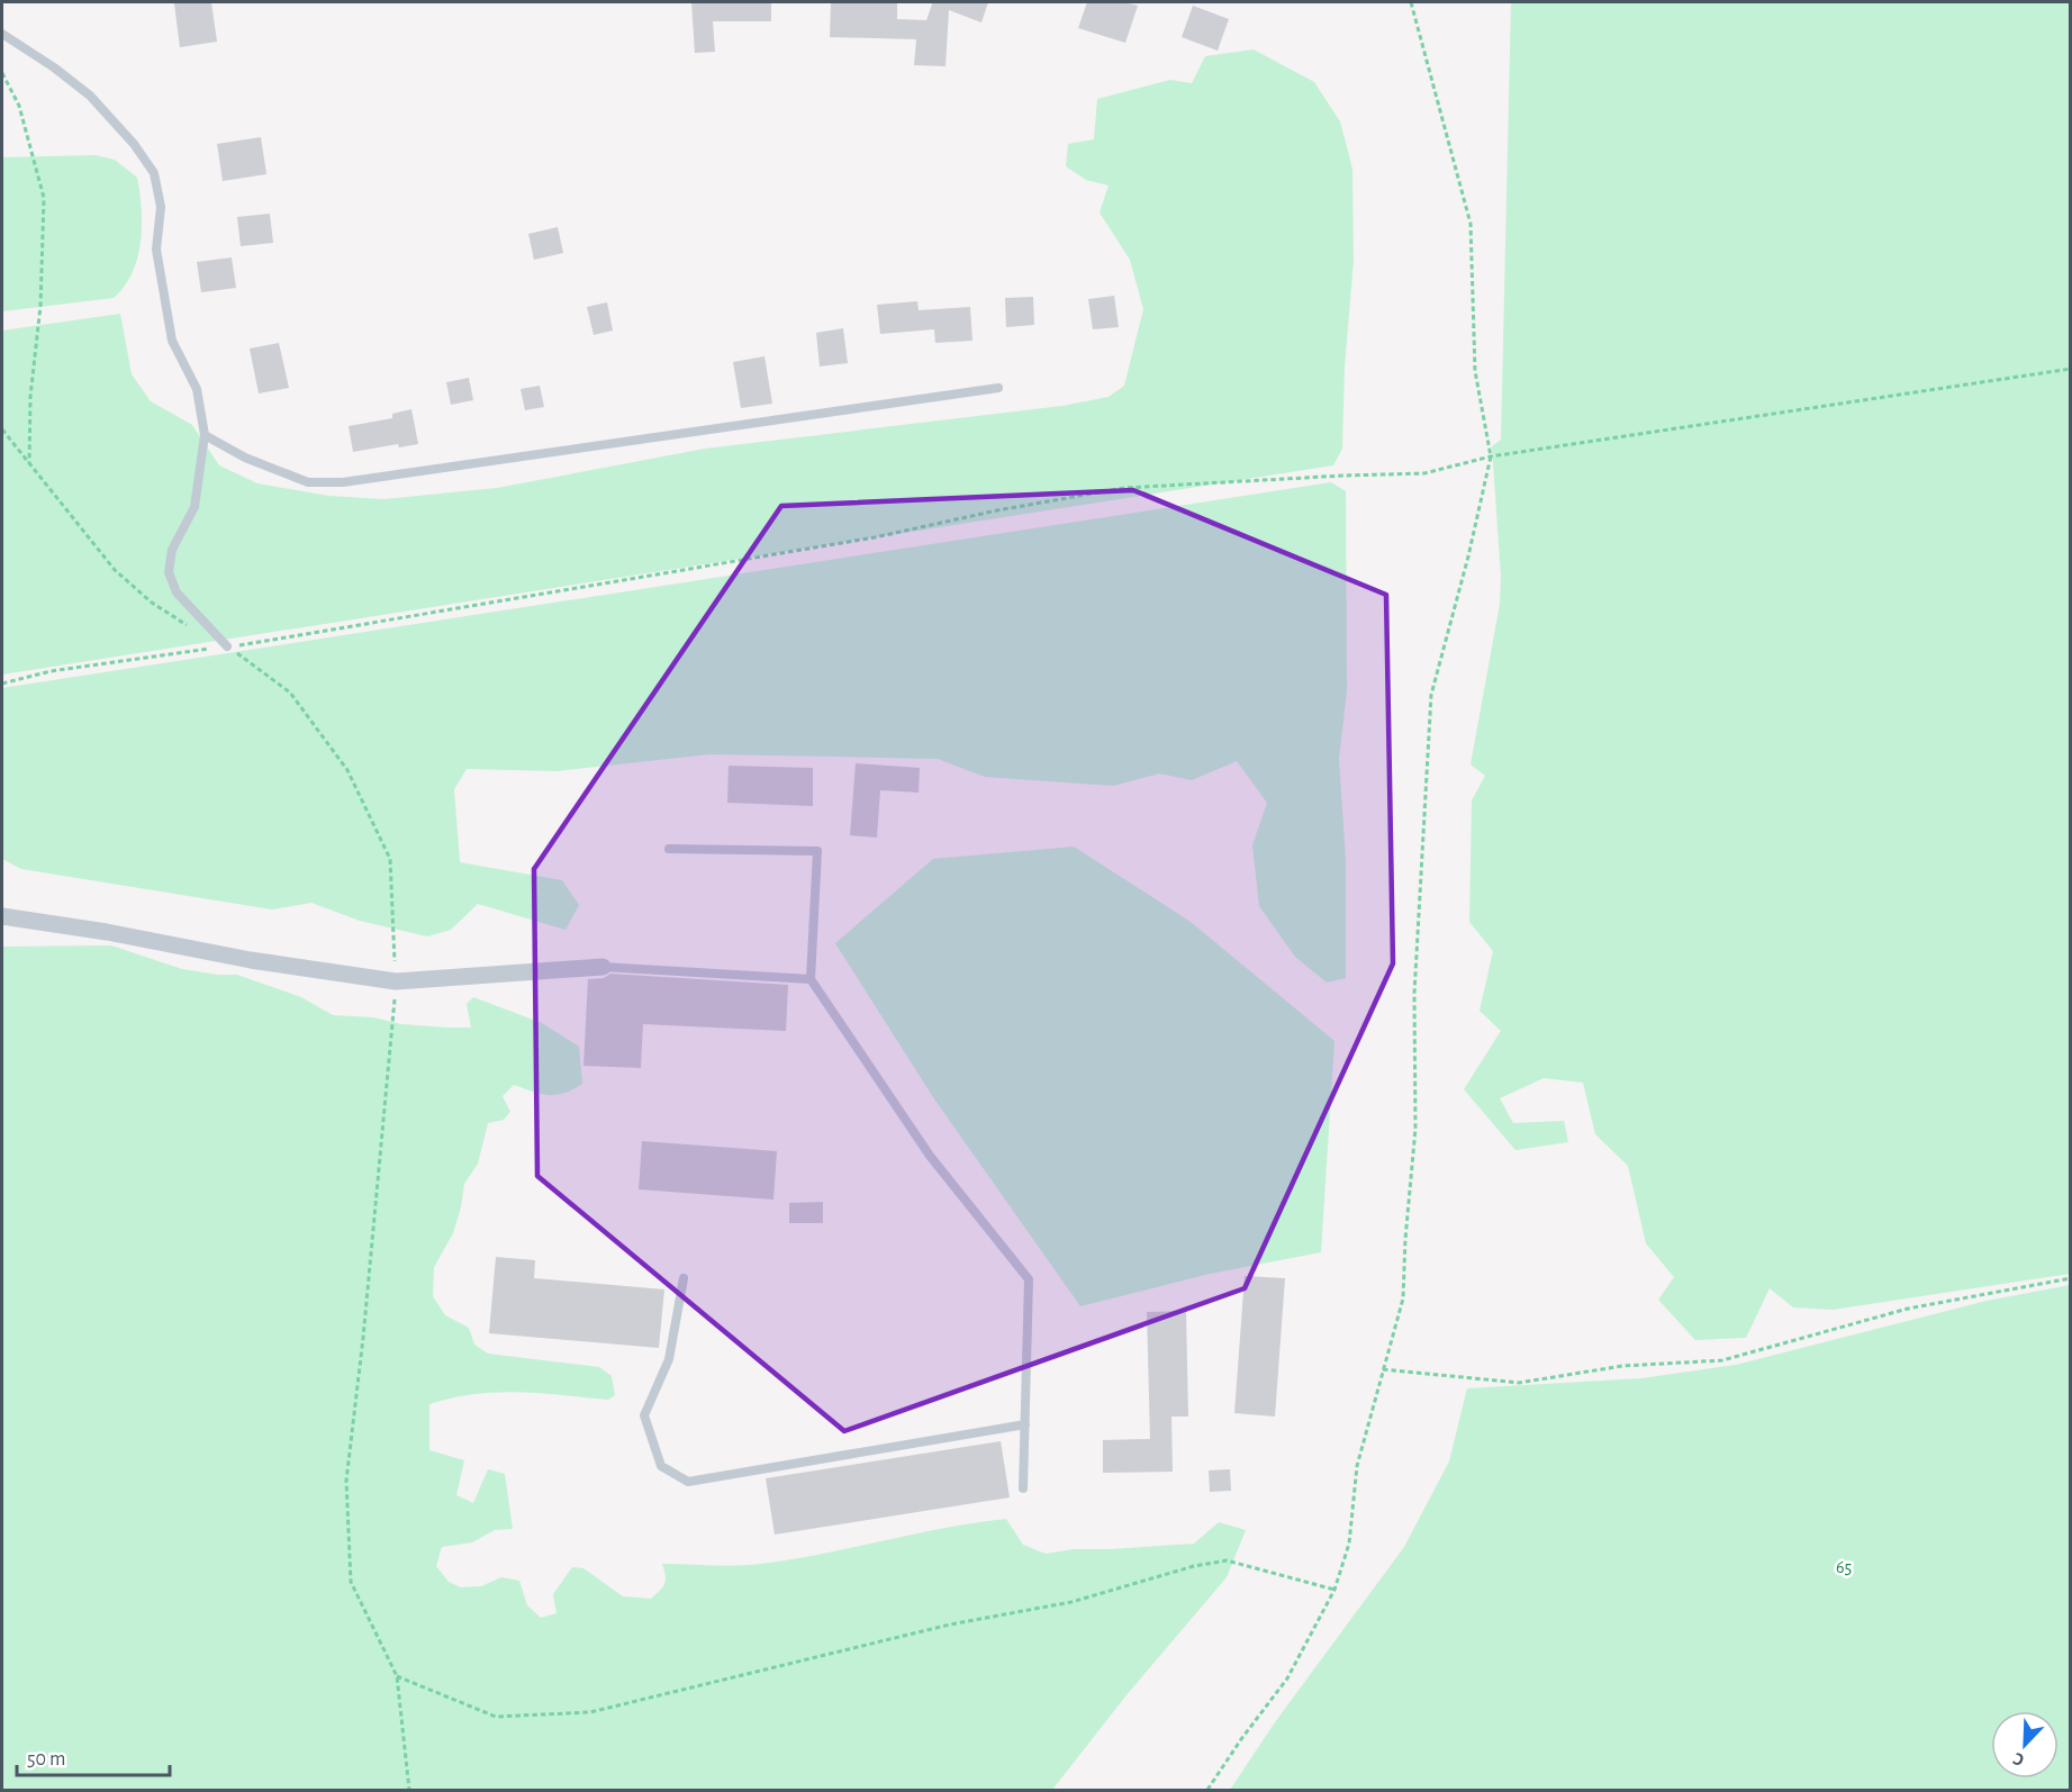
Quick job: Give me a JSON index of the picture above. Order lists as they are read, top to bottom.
{
  "parks": ["65"],
  "scale_bar": "50 m",
  "north": "bottom left"
}
